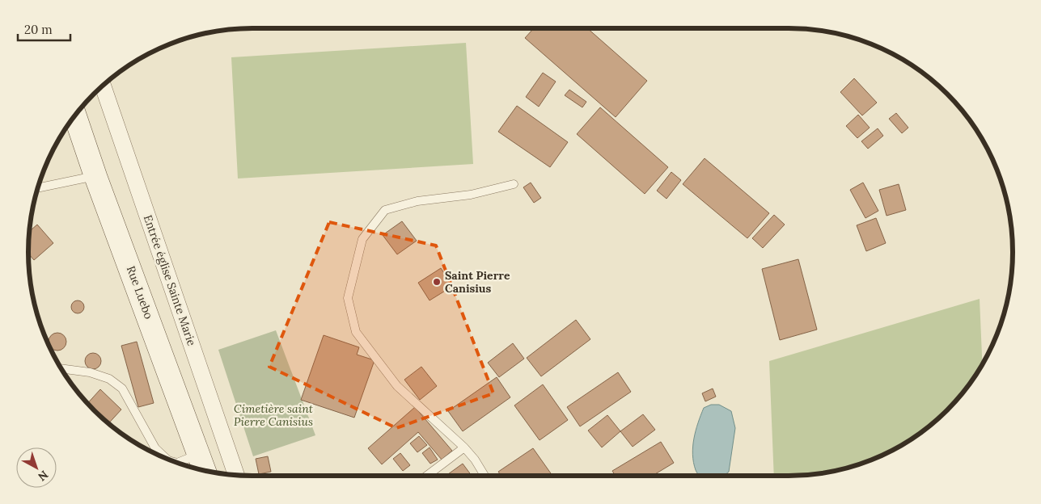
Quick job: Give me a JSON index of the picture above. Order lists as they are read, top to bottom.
{
  "streets": {
    "street": ["Entrée église Sainte Marie", "Rue Luebo"]
  },
  "parks": ["Cimetière saint Pierre Canisius"],
  "places": ["Saint Pierre Canisius"],
  "scale_bar": "20 m",
  "north": "bottom right"
}
